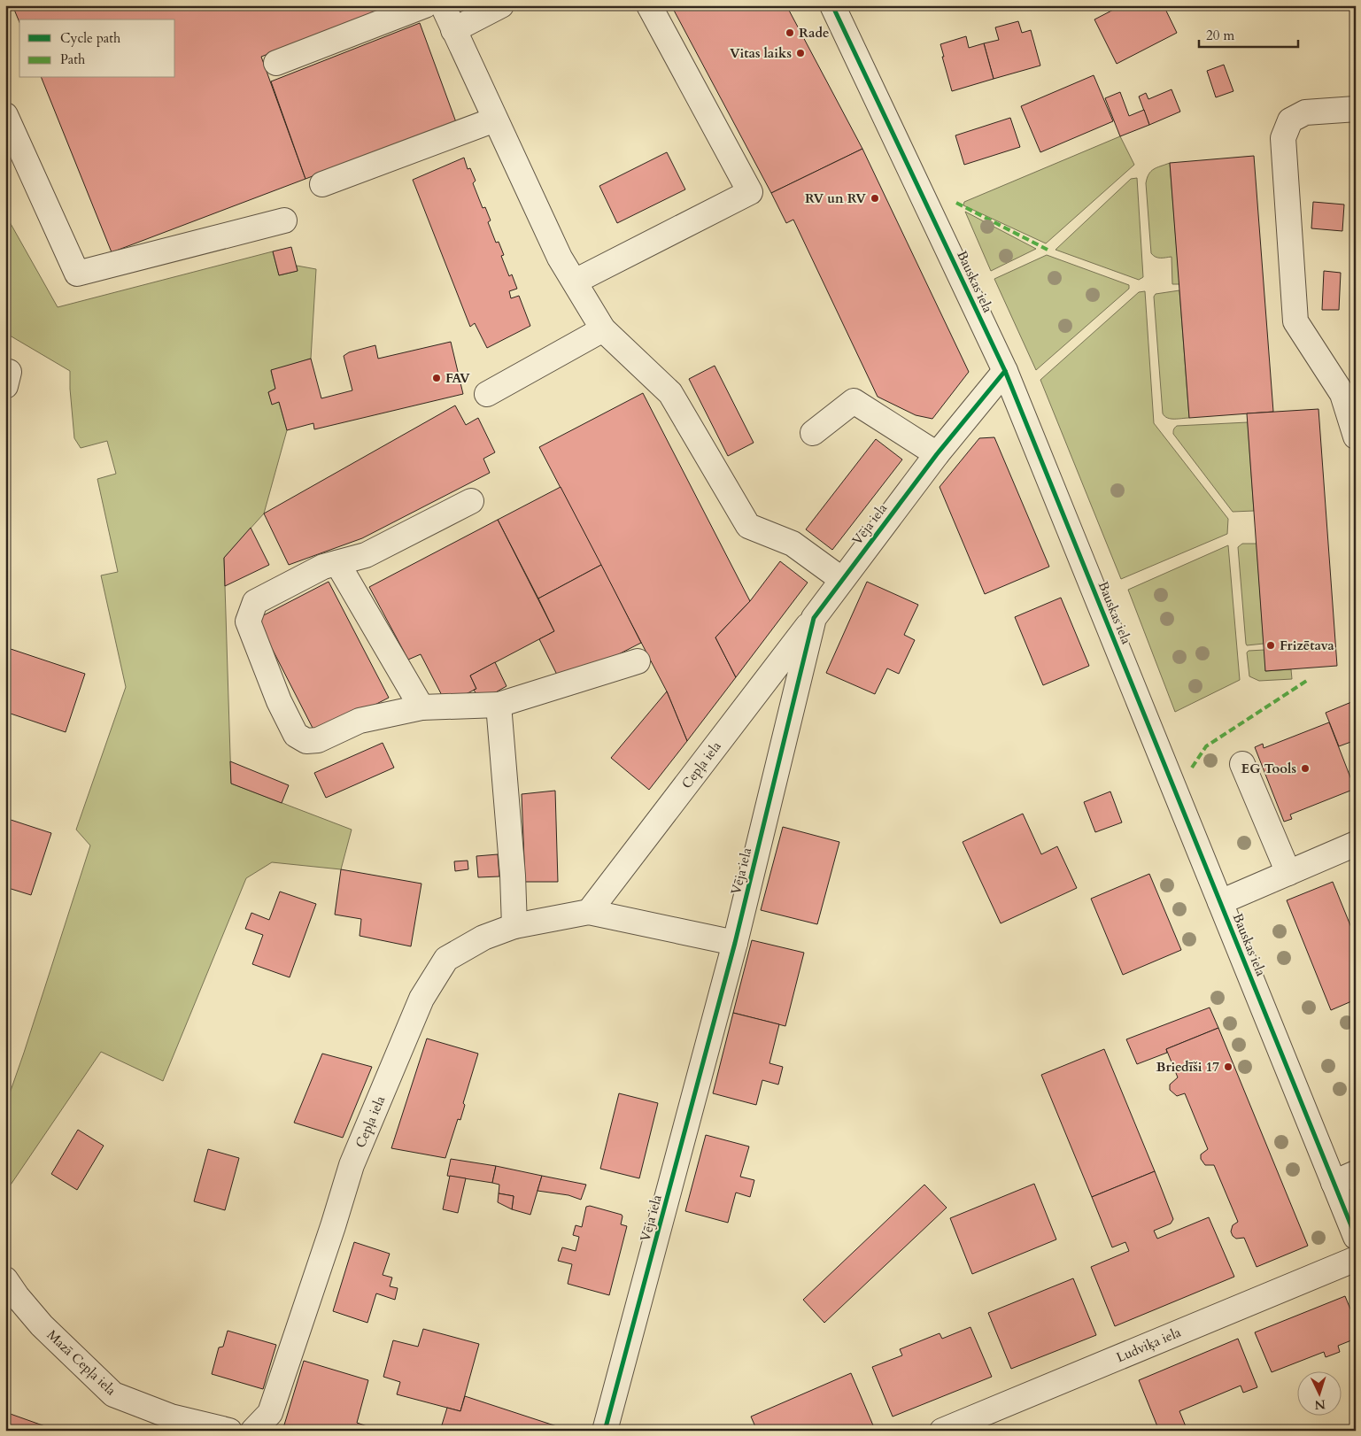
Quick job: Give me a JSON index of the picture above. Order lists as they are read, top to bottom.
{
  "streets": {
    "street": [
      "Bauskas iela",
      "Vēja iela",
      "Cepļa iela",
      "Ludviķa iela",
      "Mazā Cepļa iela"
    ]
  },
  "crossings": [
    ["Bauskas iela", "Vēja iela"],
    ["Vēja iela", "Cepļa iela"]
  ],
  "places": [
    "Rade",
    "Vitas laiks",
    "RV un RV",
    "FAV",
    "Frizētava",
    "EG Tools",
    "Briedīši 17"
  ],
  "legend": ["Cycle path", "Path"],
  "scale_bar": "20 m",
  "north": "bottom"
}
